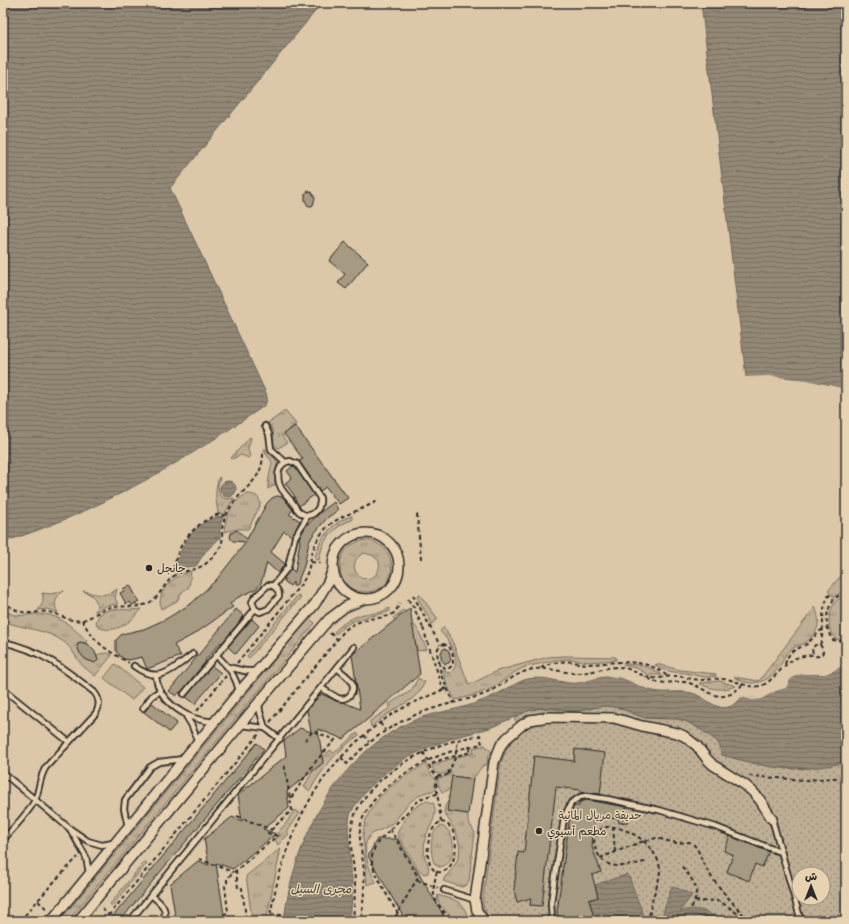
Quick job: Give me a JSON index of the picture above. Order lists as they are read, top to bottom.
{
  "water": ["مجرى السيل"],
  "parks": ["حديقة مريال المائية"],
  "places": ["جانجل", "مطعم أسيوي"],
  "north": "top"
}
